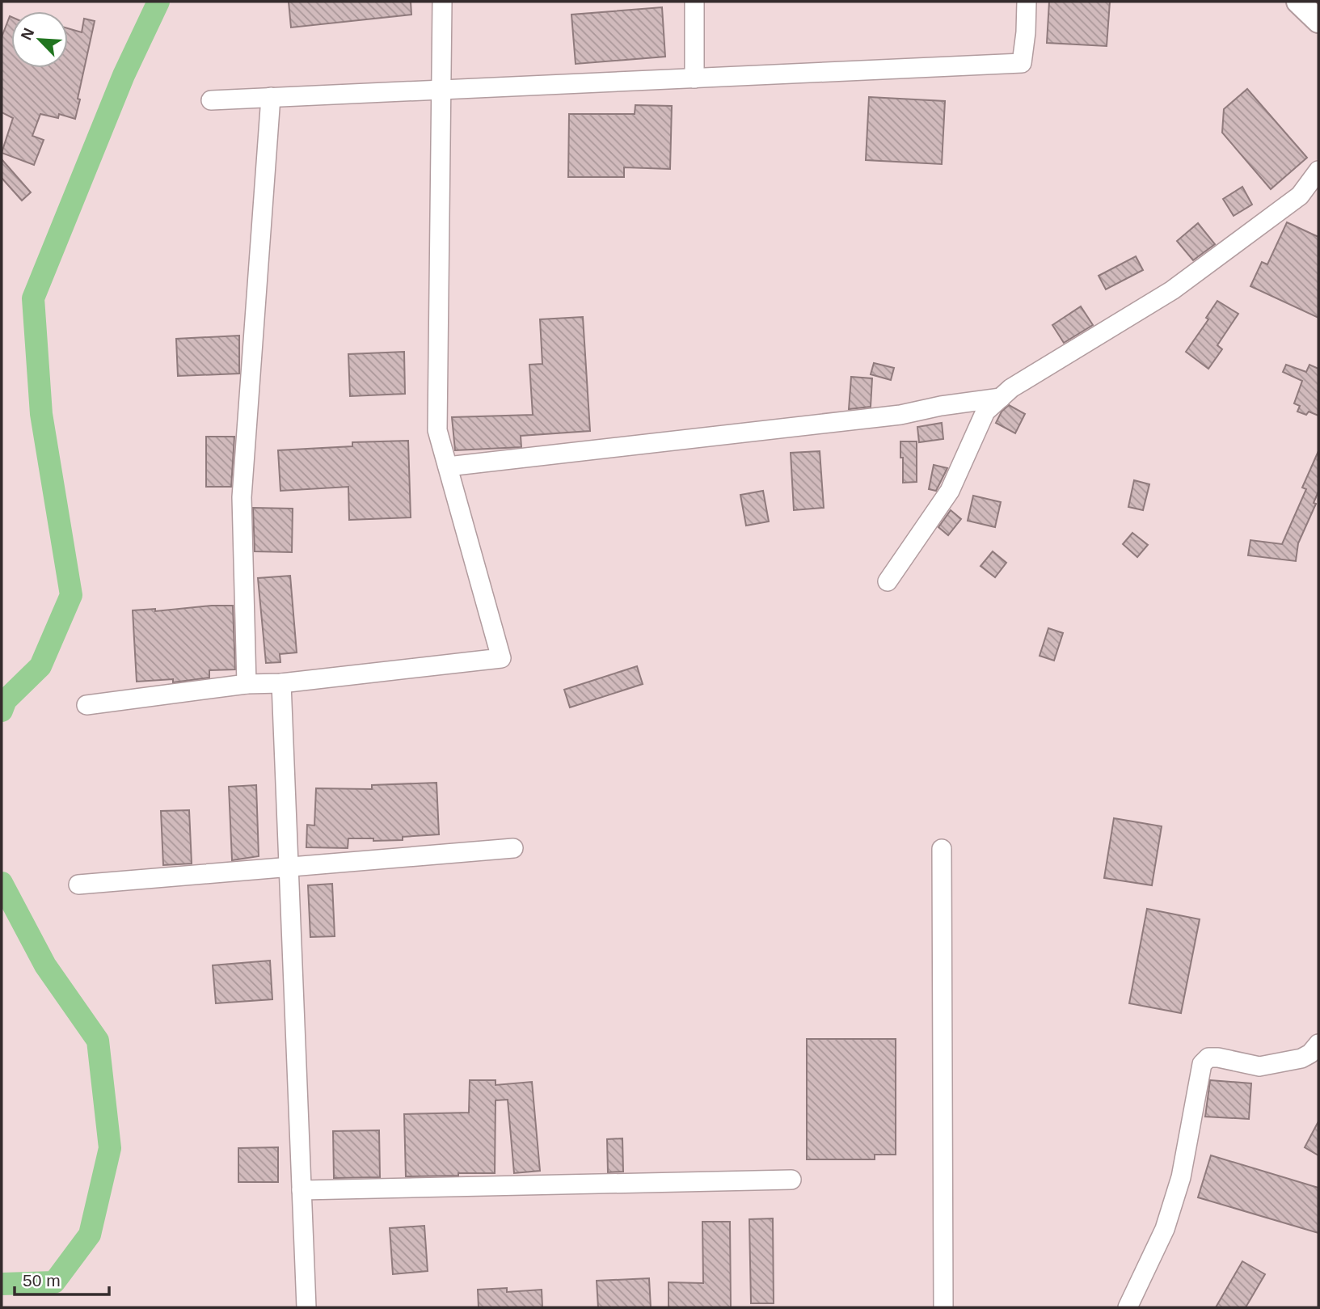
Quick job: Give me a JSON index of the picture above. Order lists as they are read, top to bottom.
{
  "scale_bar": "50 m",
  "north": "top left"
}
